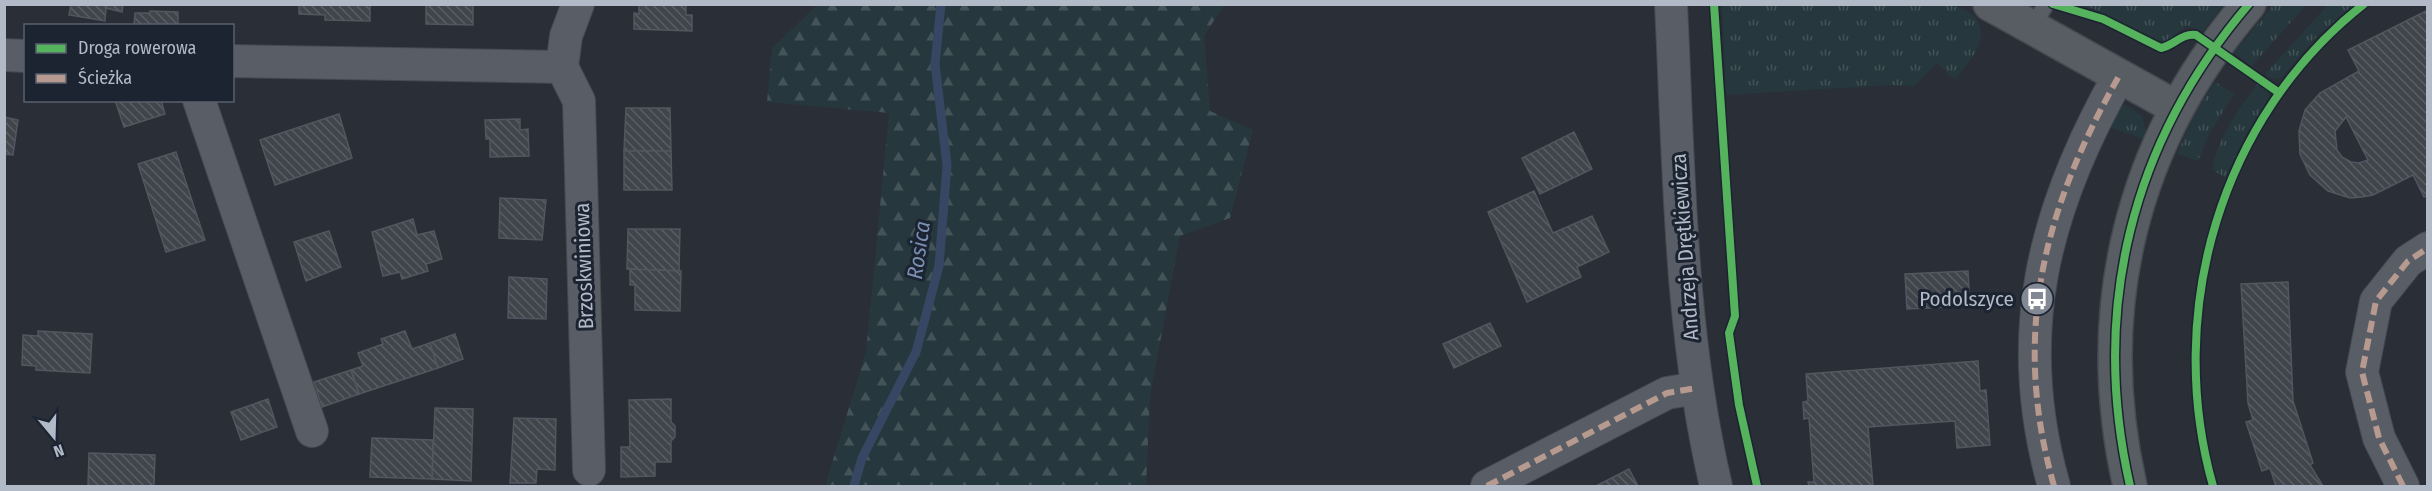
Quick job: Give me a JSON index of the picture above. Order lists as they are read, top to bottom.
{
  "streets": {
    "street": ["Andrzeja Drętkiewicza", "Brzoskwiniowa"]
  },
  "water": ["Rosica"],
  "places": {
    "bus stop": ["Podolszyce"]
  },
  "legend": ["Droga rowerowa", "Ścieżka"],
  "north": "bottom"
}
